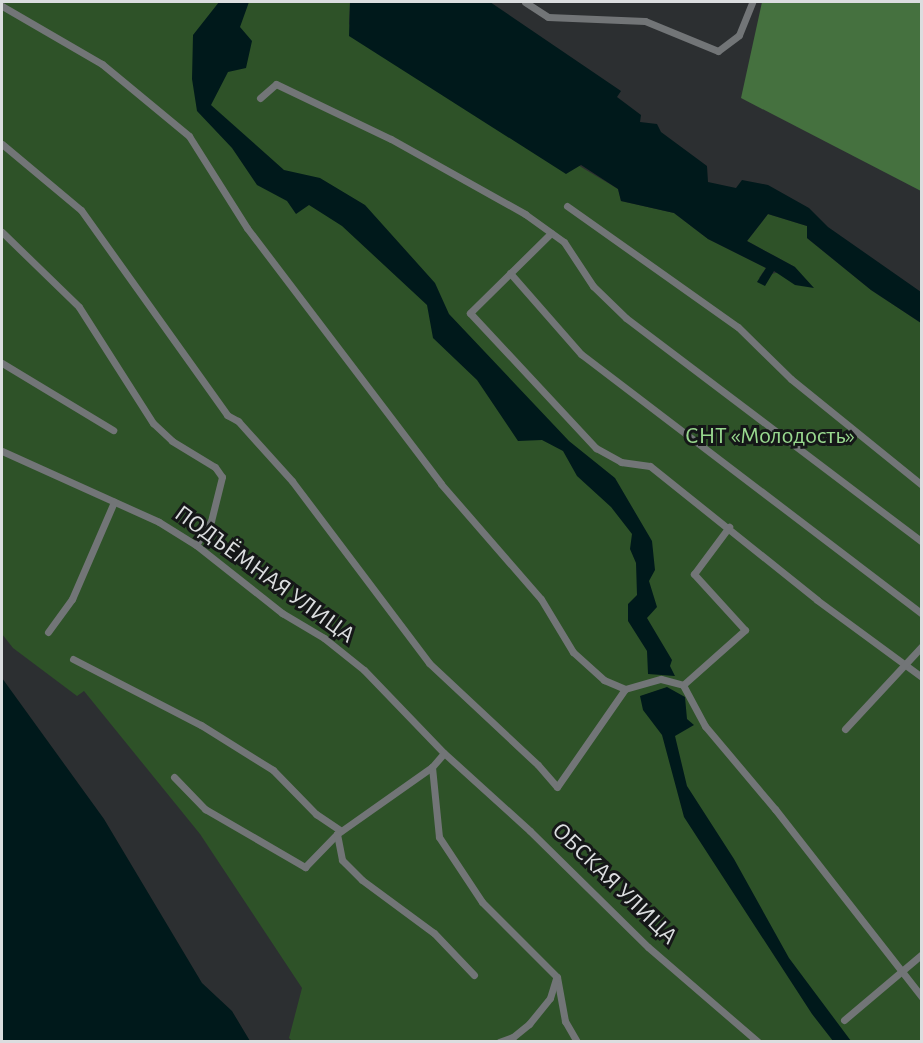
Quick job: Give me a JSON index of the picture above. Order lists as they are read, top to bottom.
{
  "streets": {
    "street": ["ПОДЪЁМНАЯ УЛИЦА", "ОБСКАЯ УЛИЦА"]
  },
  "crossings": [
    ["ПОДЪЁМНАЯ УЛИЦА", "ОБСКАЯ УЛИЦА"]
  ],
  "parks": ["СНТ «Молодость»"]
}
